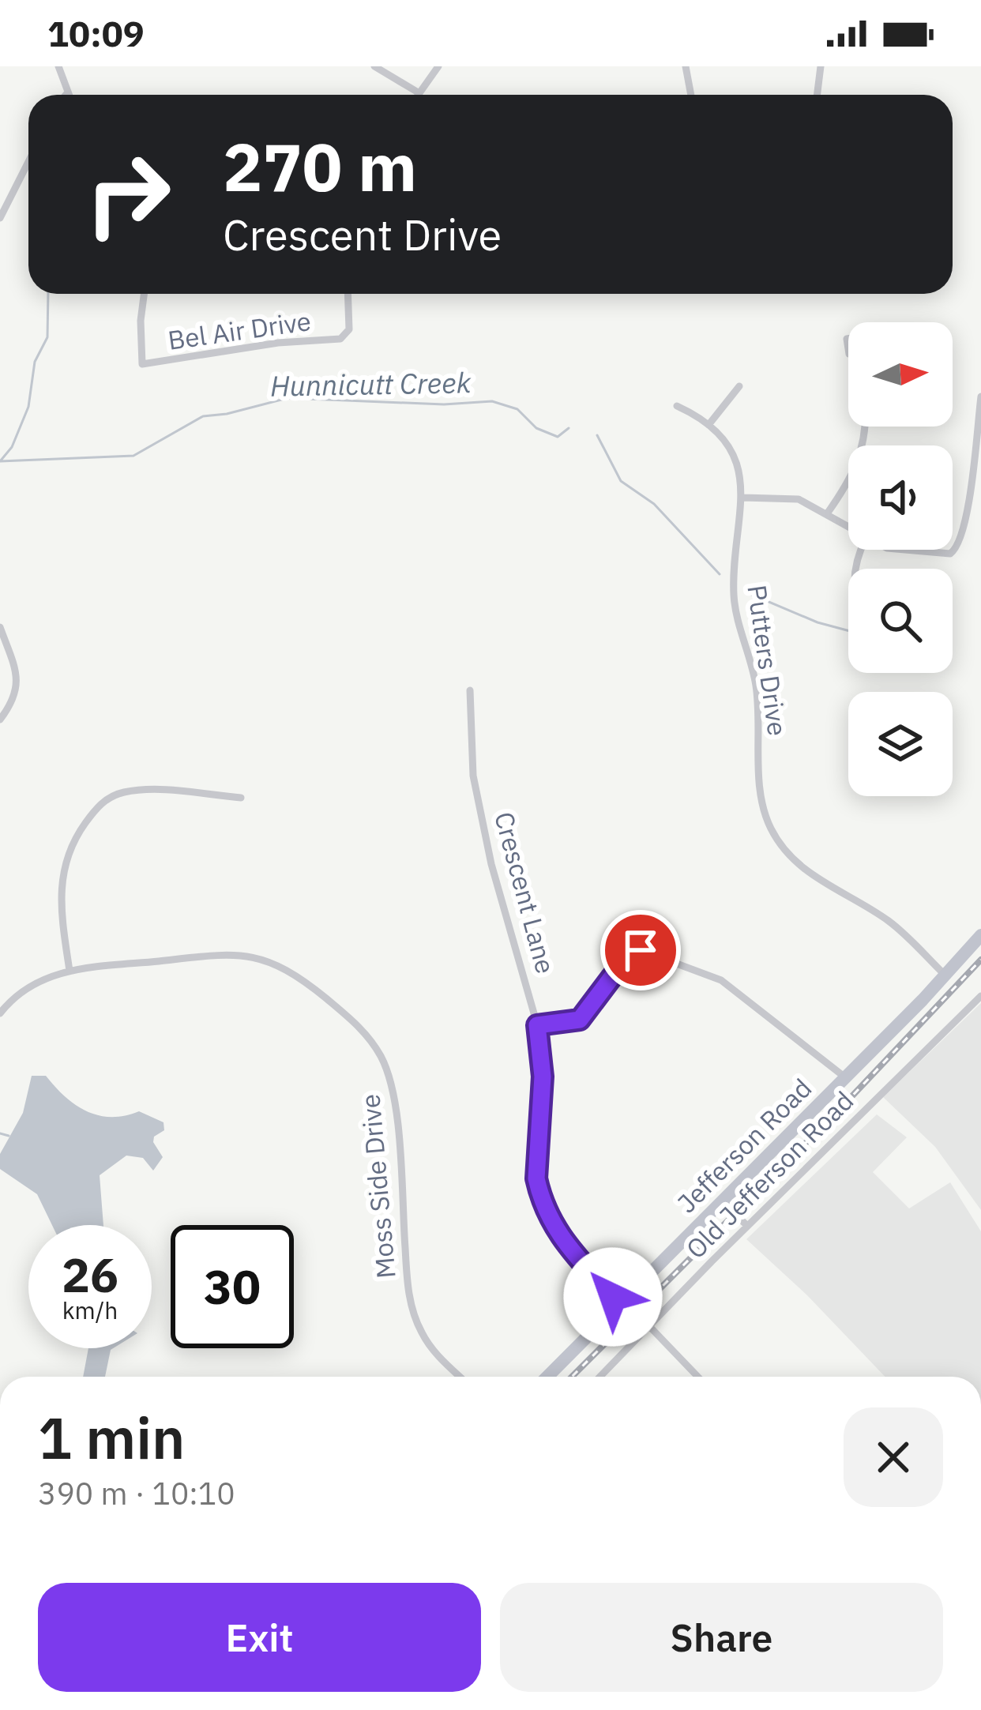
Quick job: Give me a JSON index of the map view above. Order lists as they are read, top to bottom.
{
  "streets": {
    "highway": ["Jefferson Road"],
    "street": [
      "Bel Air Drive",
      "Putters Drive",
      "Crescent Lane",
      "Old Jefferson Road",
      "Moss Side Drive"
    ]
  },
  "crossings": [
    ["Putters Drive", "Jefferson Road"],
    ["Crescent Lane", "Jefferson Road"]
  ],
  "water": ["Hunnicutt Creek"],
  "north": "right",
  "page": {
    "status": "10:09",
    "turn": ["270 m", "Crescent Drive"],
    "speed": "26 km/h",
    "limit": "30",
    "heading": ["1 min", "390 m · 10:10"],
    "buttons": ["Exit", "Share"]
  }
}
